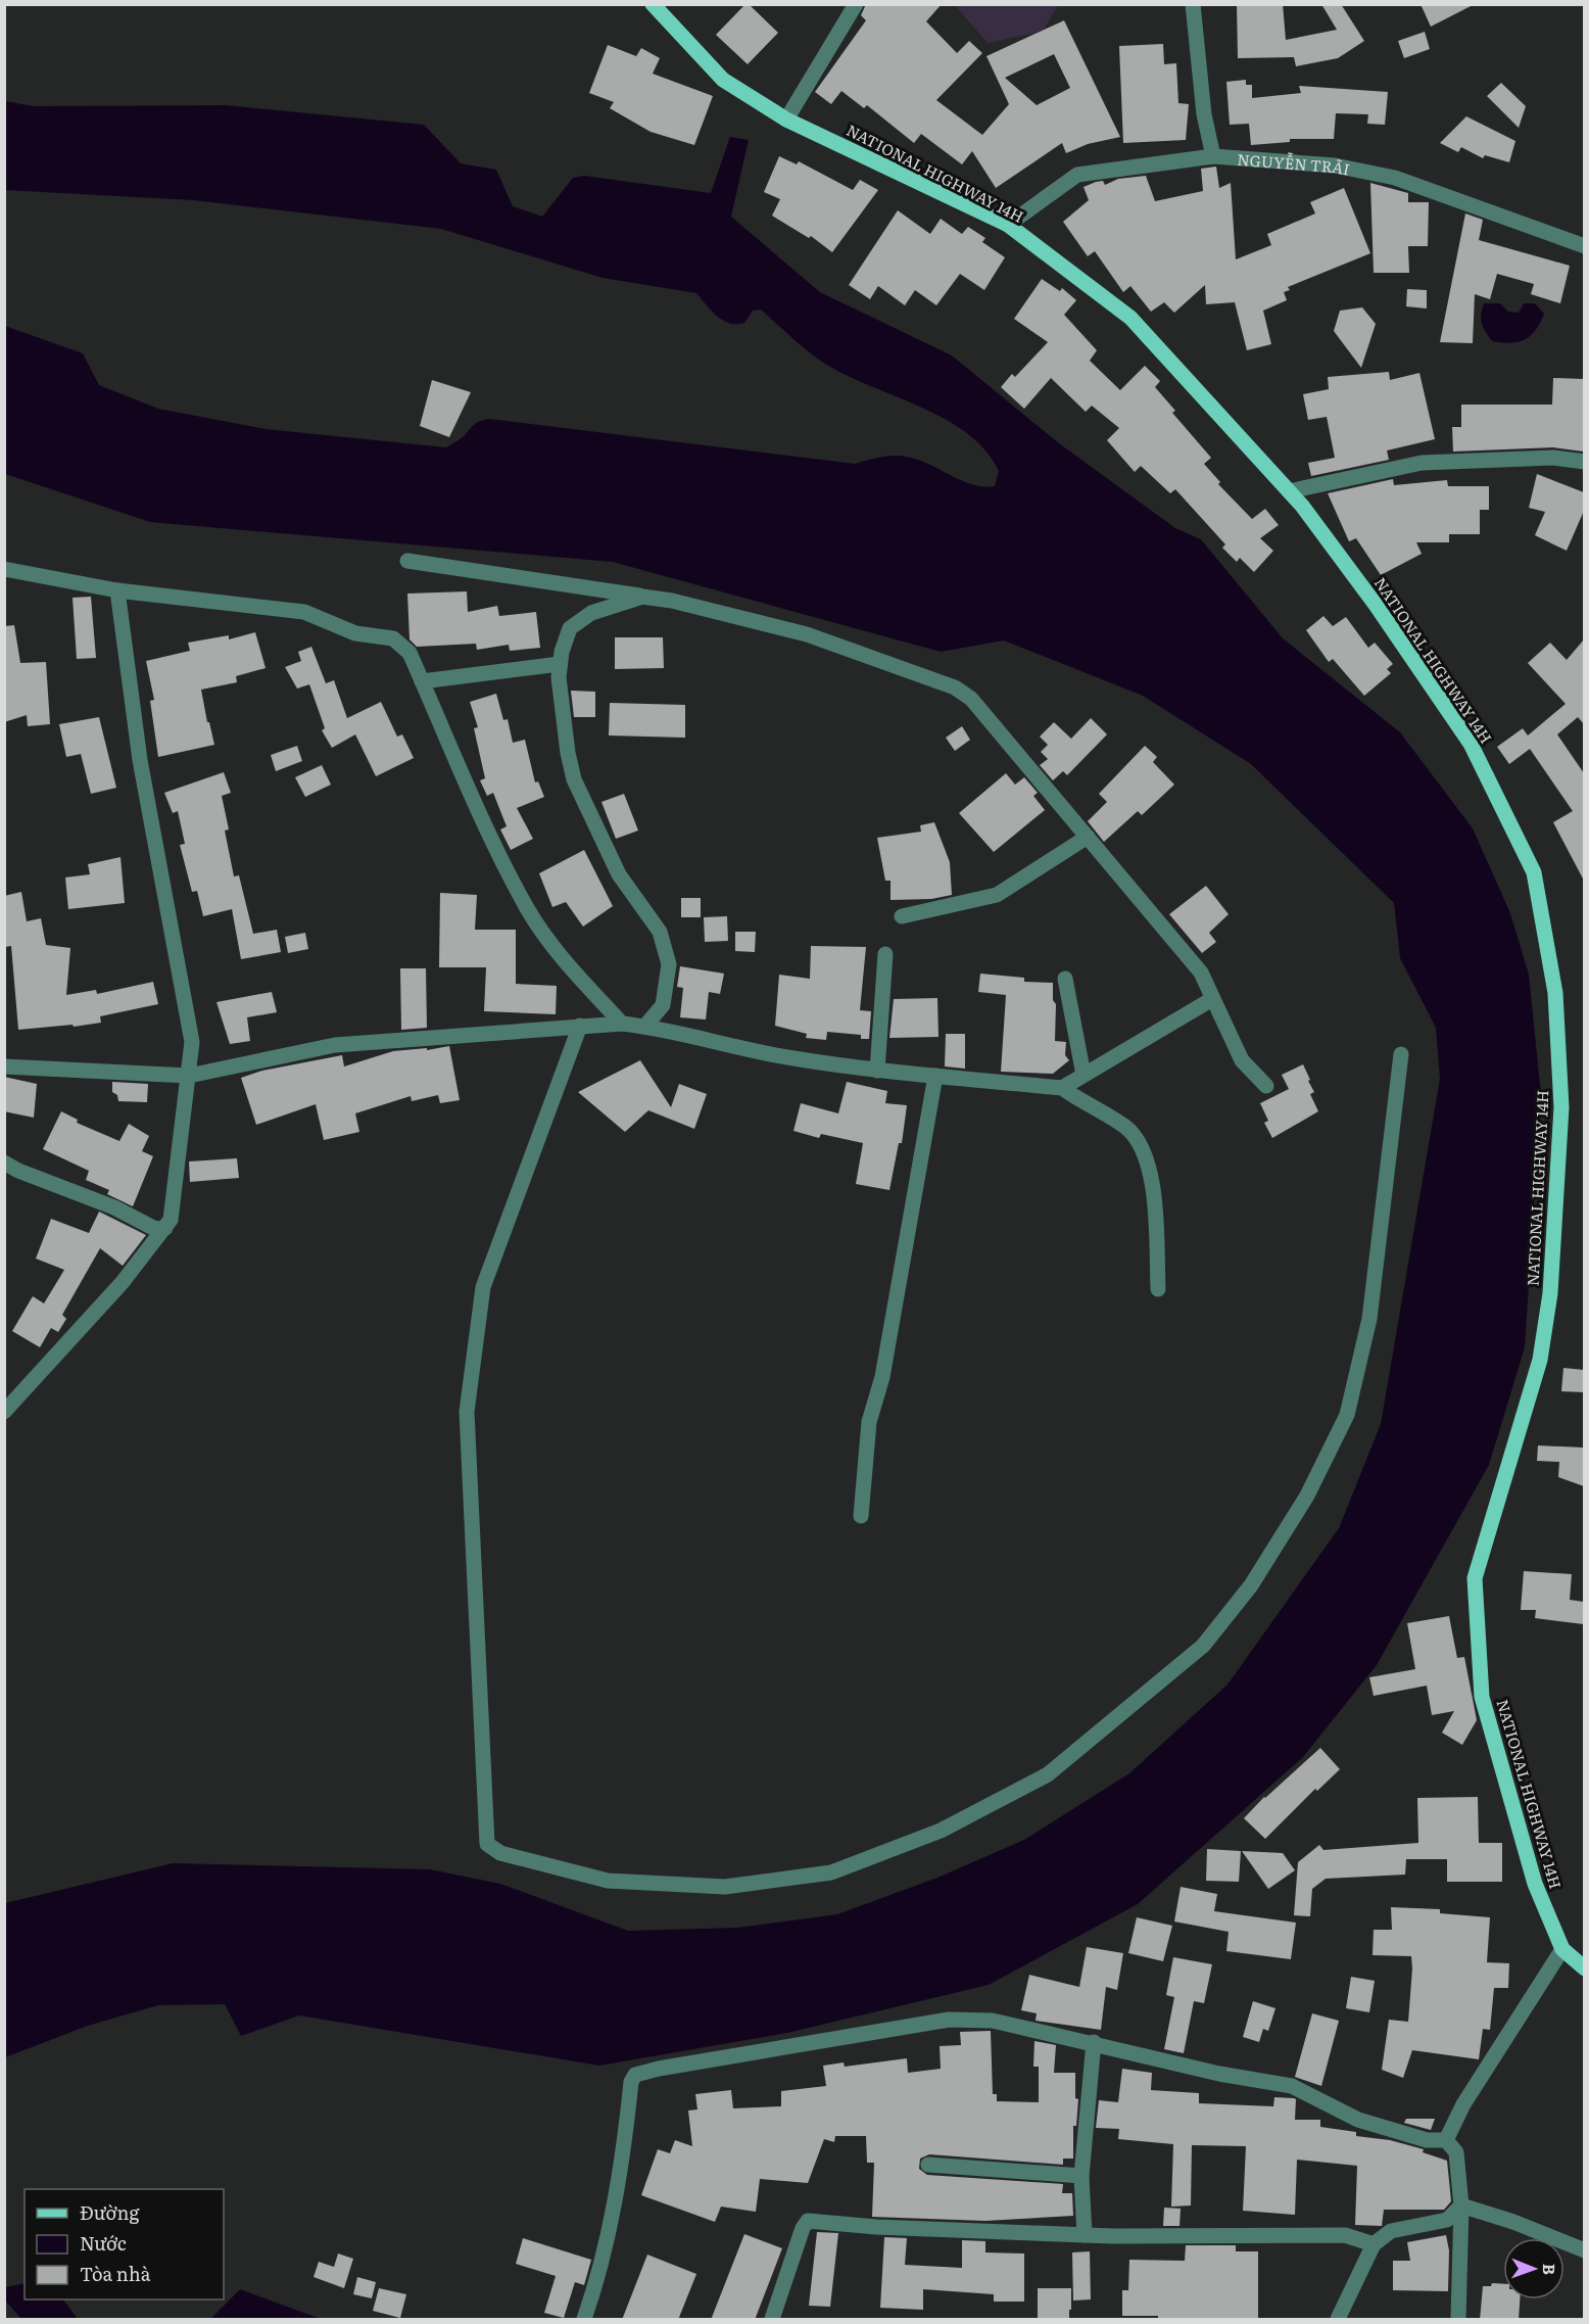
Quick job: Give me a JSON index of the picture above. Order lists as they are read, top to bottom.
{
  "streets": {
    "main road": ["NATIONAL HIGHWAY 14H"],
    "street": ["NGUYỄN TRÃI"]
  },
  "crossings": [
    ["NGUYỄN TRÃI", "NATIONAL HIGHWAY 14H"]
  ],
  "legend": ["Đường", "Nước", "Tòa nhà"],
  "north": "right"
}
